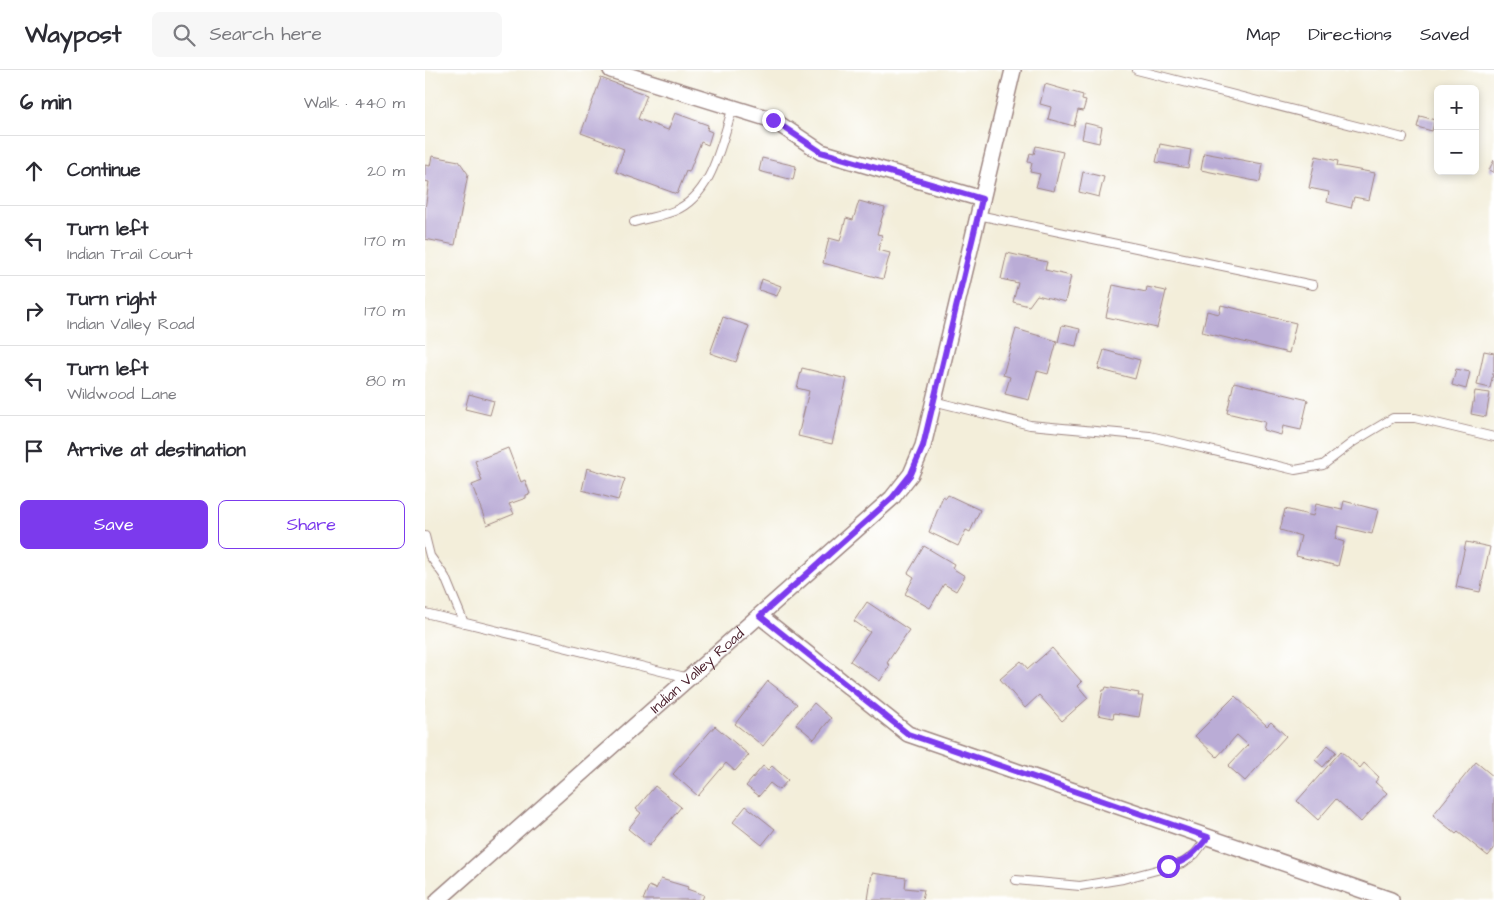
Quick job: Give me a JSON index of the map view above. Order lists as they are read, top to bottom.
{
  "streets": {
    "street": ["Indian Valley Road"]
  },
  "page": {
    "header": "Waypost",
    "search": "Search here",
    "nav": ["Map", "Directions", "Saved"],
    "heading": ["6 min", "Walk · 440 m"],
    "map_buttons": ["+", "−"],
    "list": [
      ["Continue", "20 m"],
      ["Turn left", "Indian Trail Court", "170 m"],
      ["Turn right", "Indian Valley Road", "170 m"],
      ["Turn left", "Wildwood Lane", "80 m"],
      "Arrive at destination"
    ],
    "buttons": ["Save", "Share"]
  }
}
